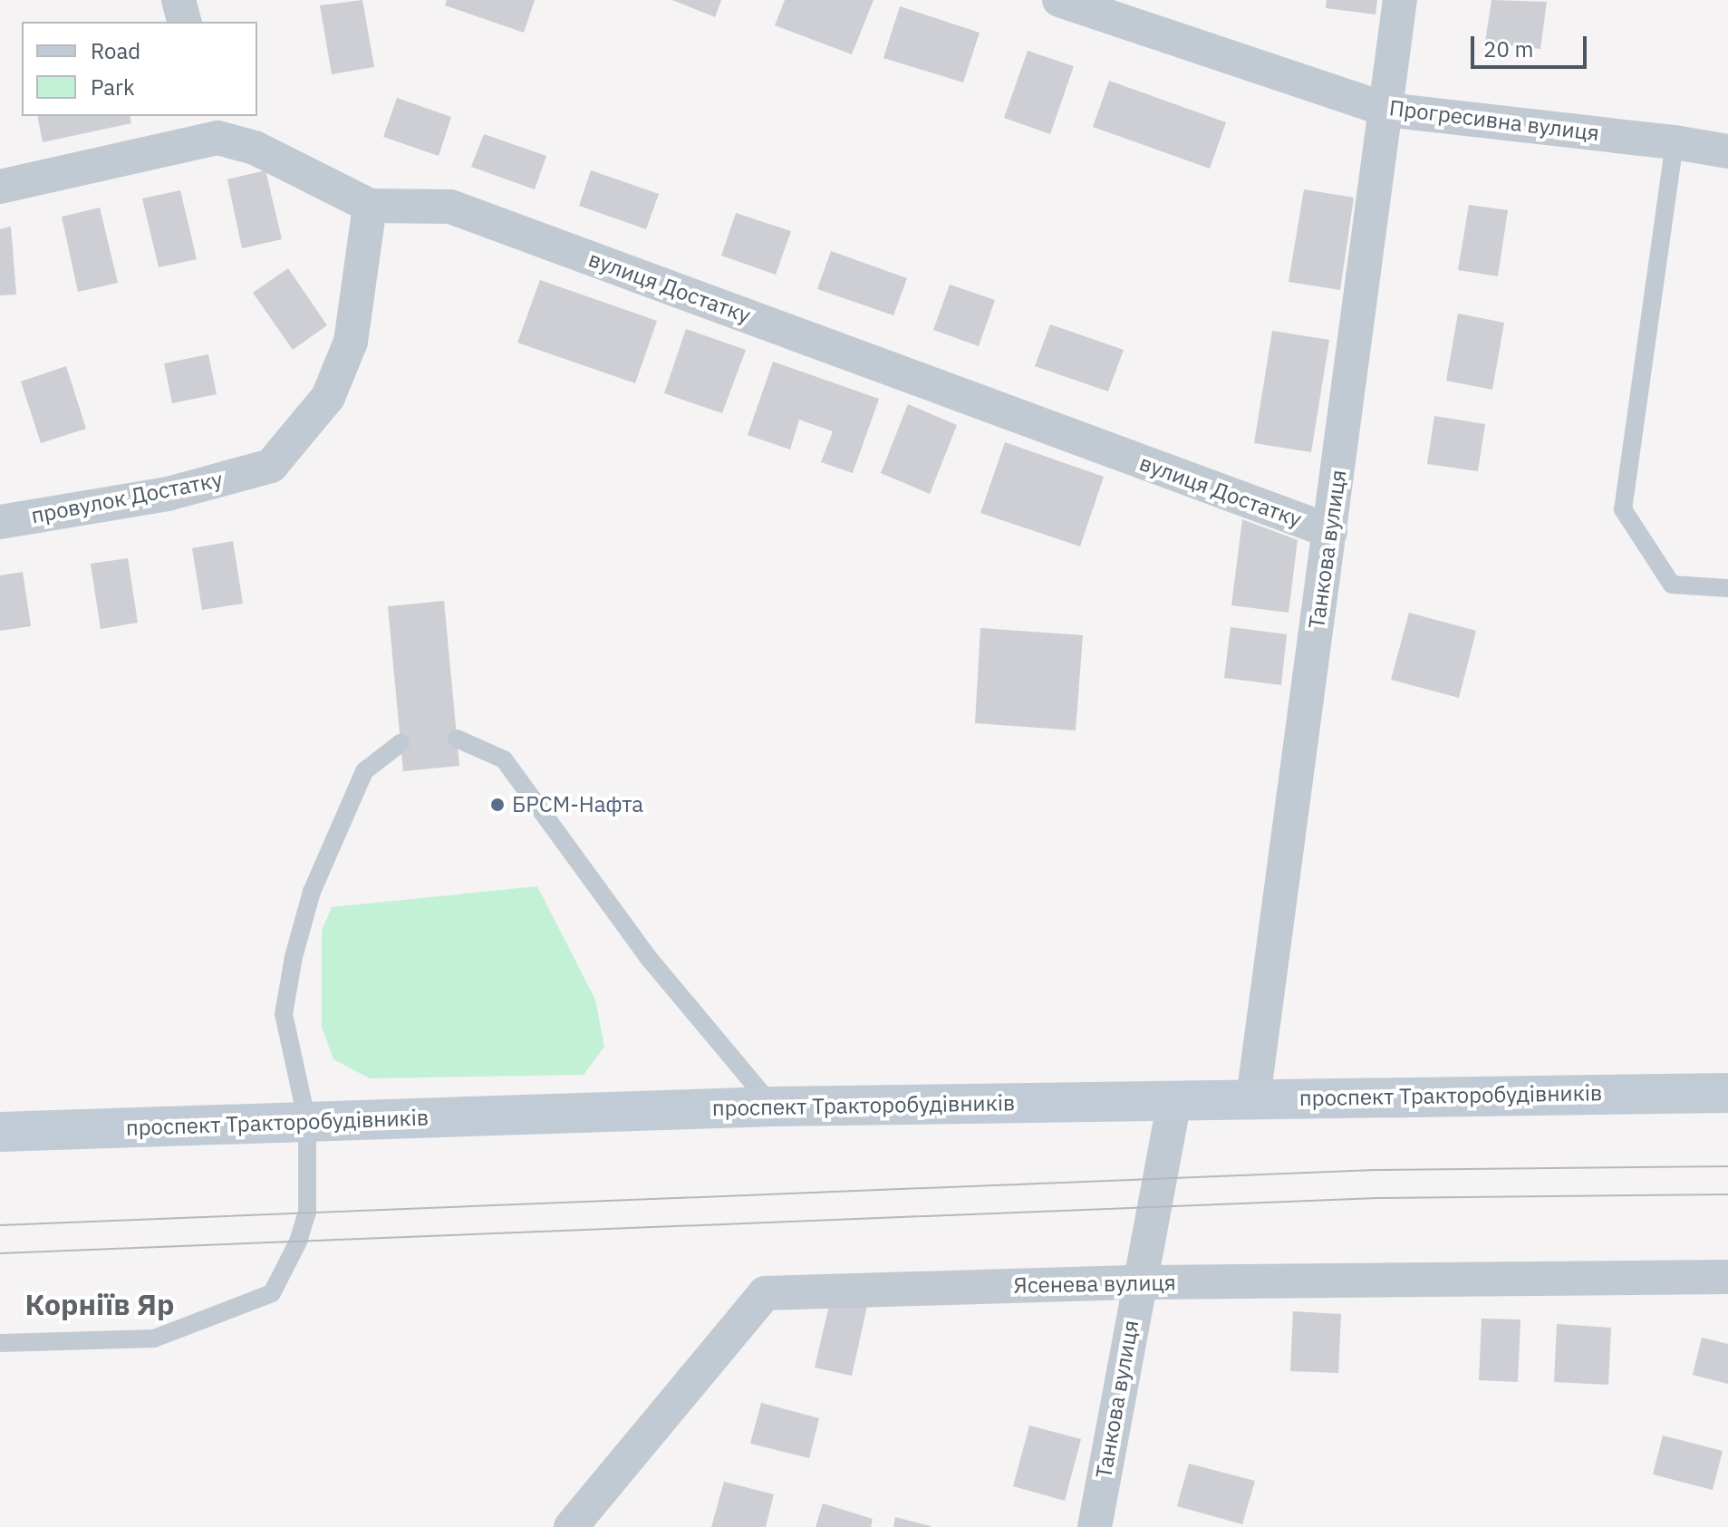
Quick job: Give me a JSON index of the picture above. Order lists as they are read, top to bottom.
{
  "streets": {
    "main road": ["проспект Тракторобудівників"],
    "street": [
      "Прогресивна вулиця",
      "вулиця Достатку",
      "провулок Достатку",
      "Танкова вулиця",
      "Ясенева вулиця"
    ]
  },
  "crossings": [
    ["Прогресивна вулиця", "Танкова вулиця"],
    ["вулиця Достатку", "провулок Достатку"],
    ["вулиця Достатку", "Танкова вулиця"],
    ["Танкова вулиця", "проспект Тракторобудівників"],
    ["Танкова вулиця", "Ясенева вулиця"]
  ],
  "districts": ["Корніїв Яр"],
  "places": ["БРСМ-Нафта"],
  "legend": ["Road", "Park"],
  "scale_bar": "20 m"
}
